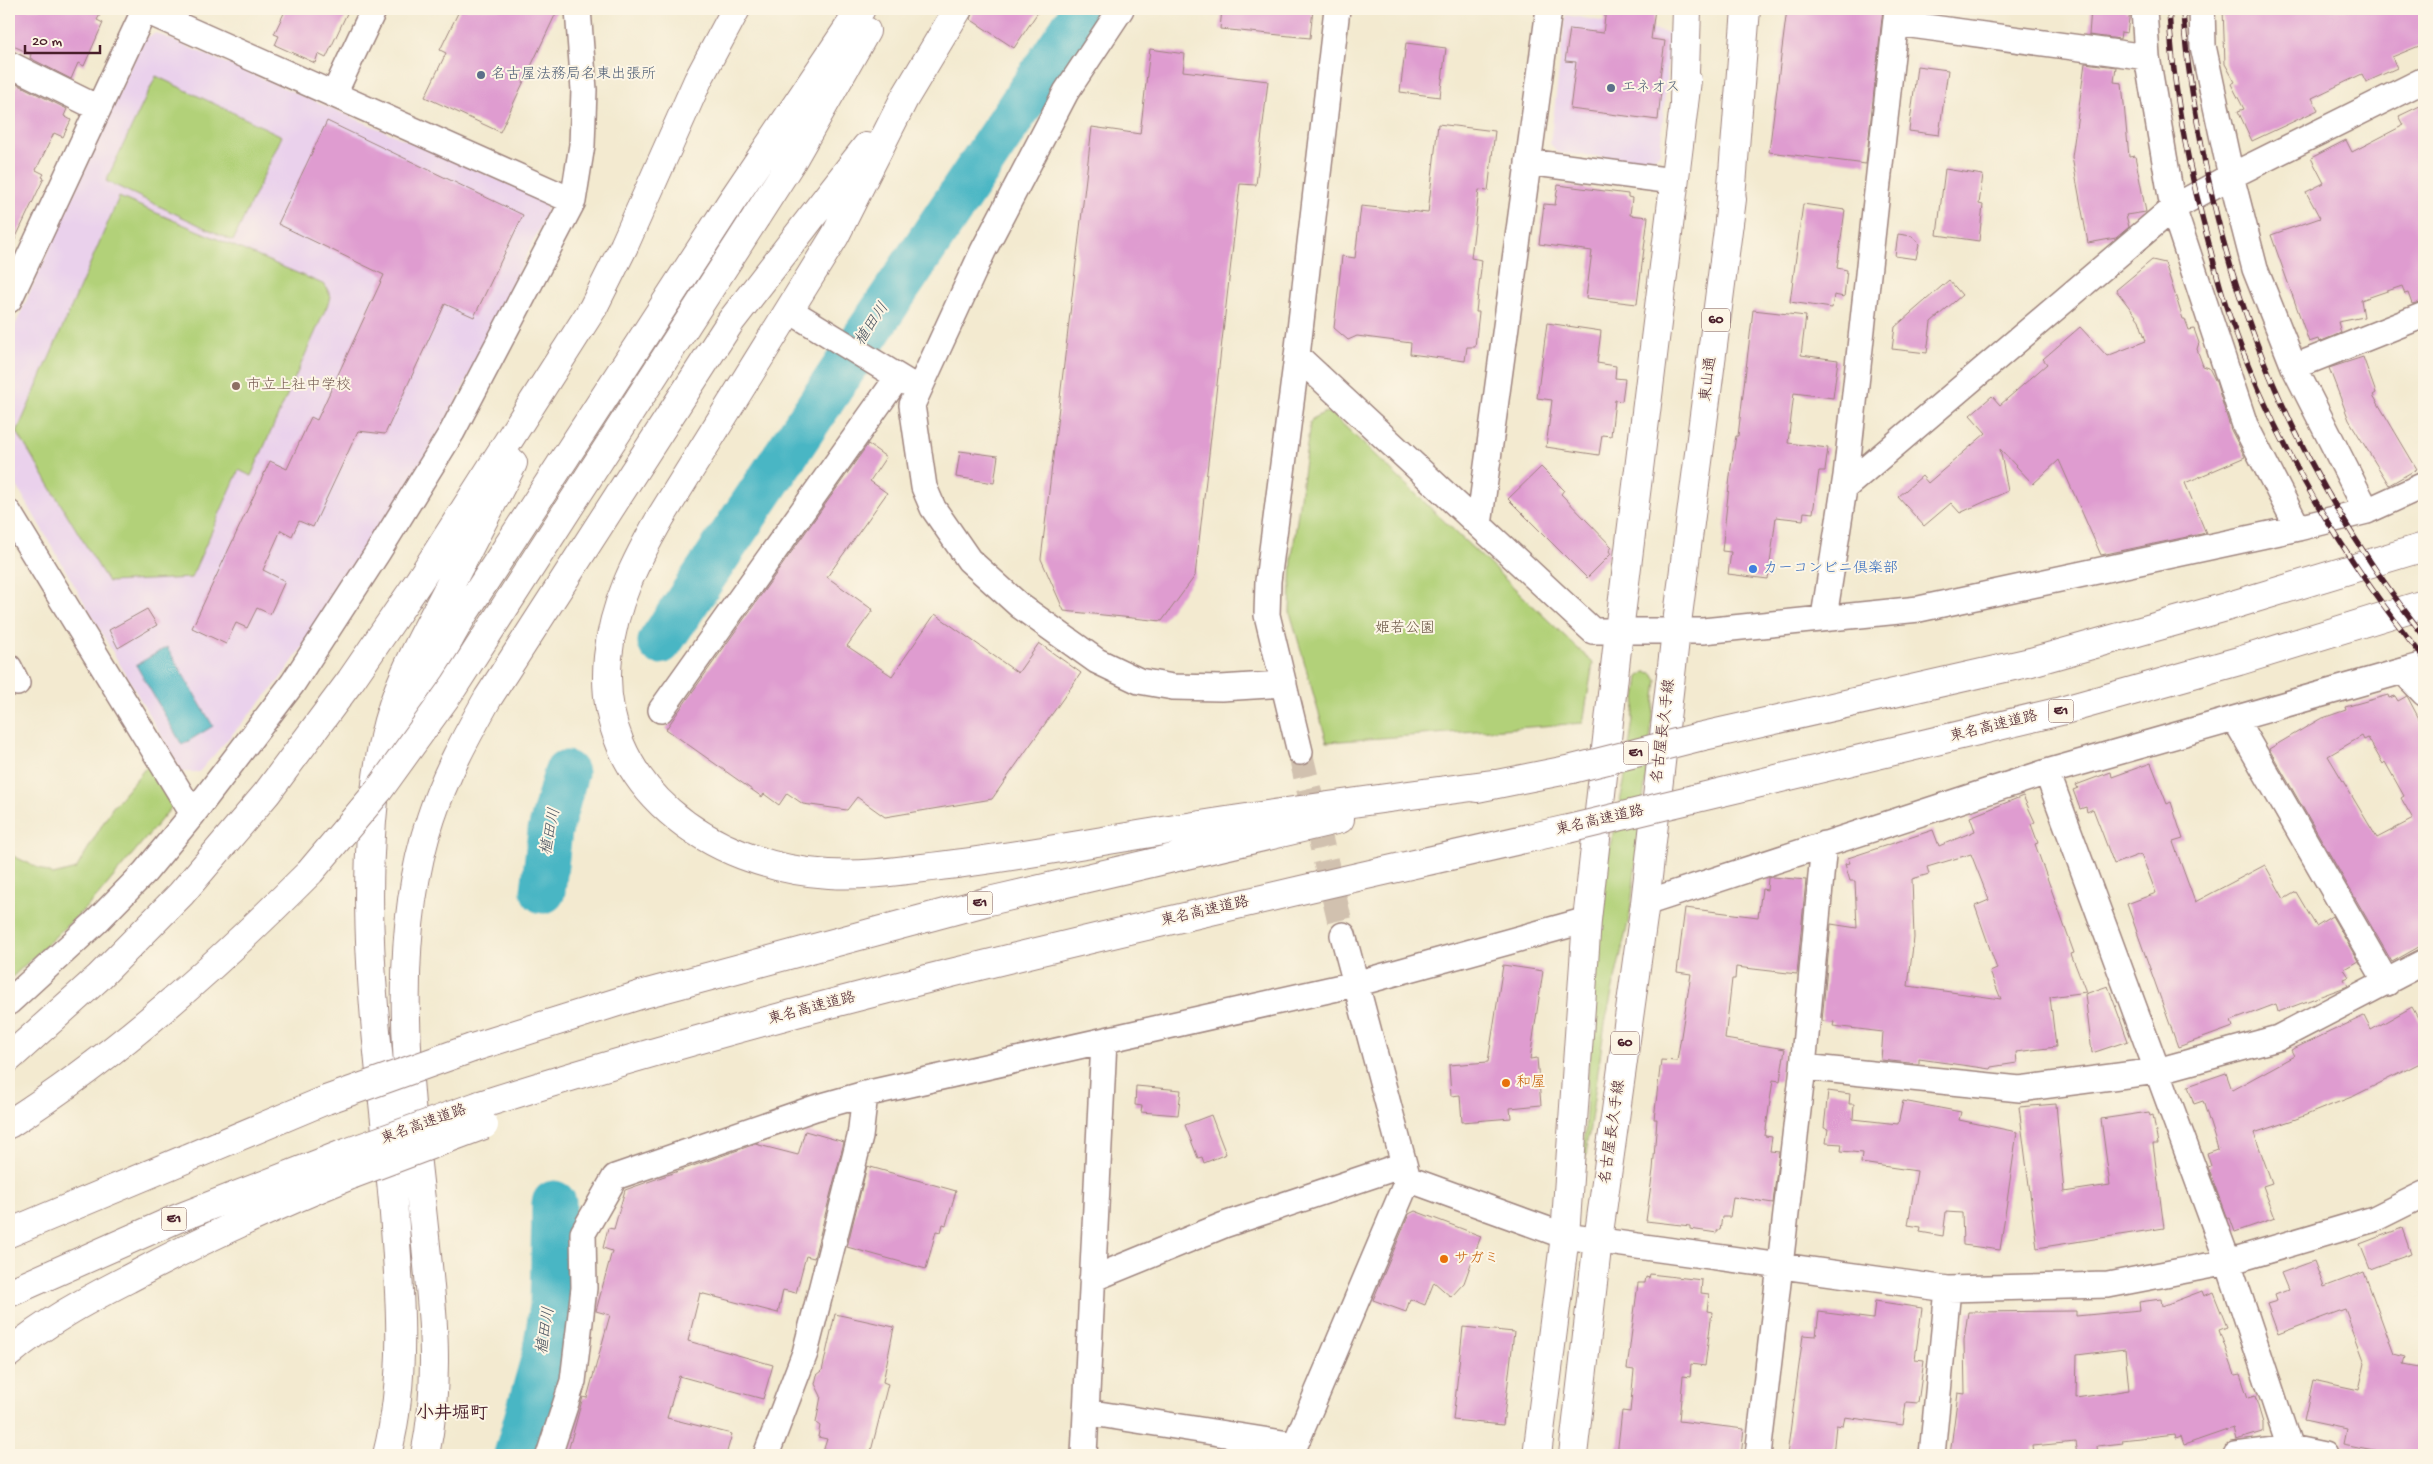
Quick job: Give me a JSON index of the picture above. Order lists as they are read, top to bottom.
{
  "streets": {
    "main road": [
      "60",
      "東山通",
      "E1",
      "東名高速道路",
      "名古屋長久手線"
    ]
  },
  "crossings": [
    ["東山通", "名古屋長久手線"]
  ],
  "districts": ["小井堀町"],
  "water": ["植田川"],
  "parks": ["姫若公園"],
  "places": [
    "名古屋法務局名東出張所",
    "エネオス",
    "市立上社中学校",
    "カーコンビニ倶楽部",
    "和屋",
    "サガミ"
  ],
  "scale_bar": "20 m"
}
